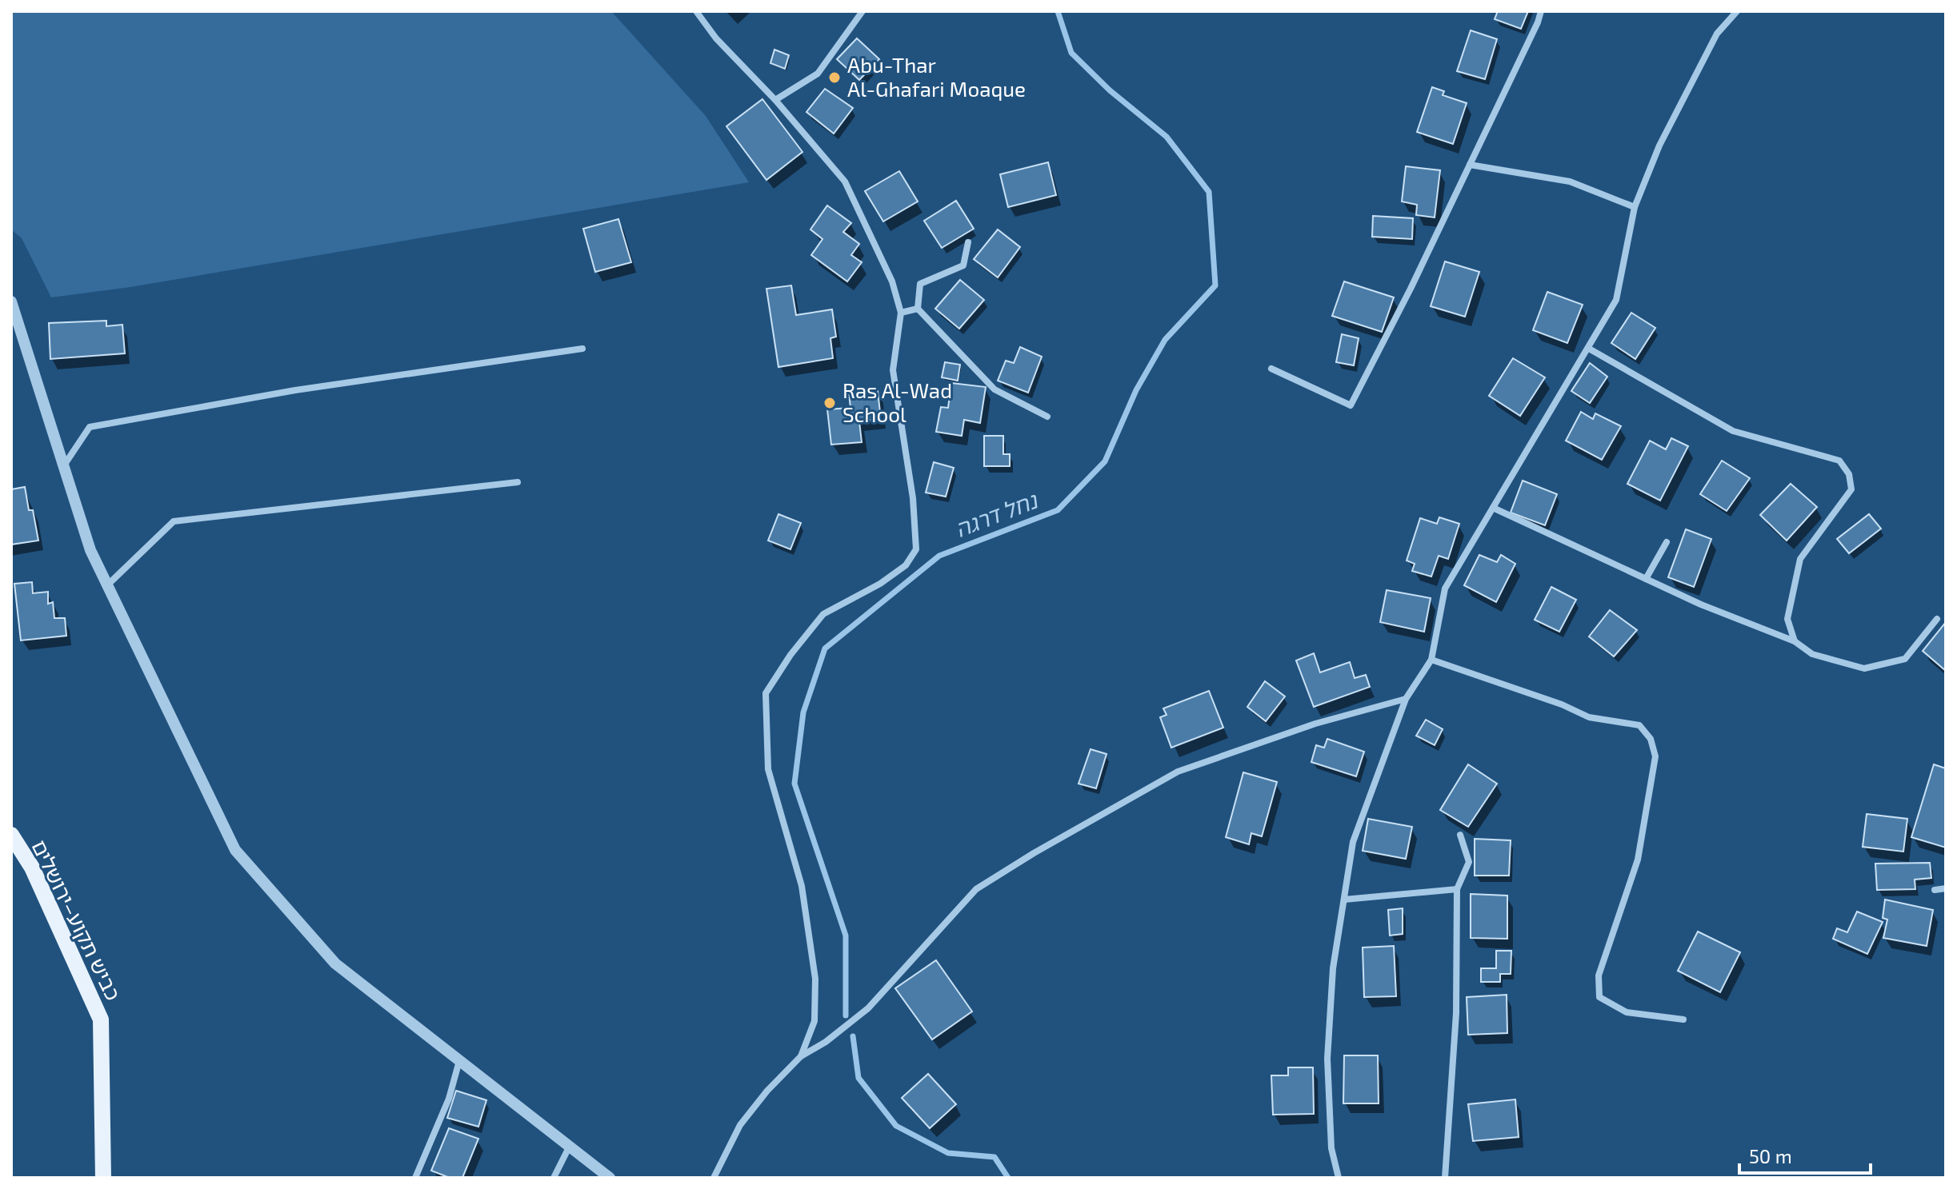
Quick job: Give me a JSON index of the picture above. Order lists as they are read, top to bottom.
{
  "streets": {
    "main road": ["כביש תקוע–ירושלים"]
  },
  "water": ["נחל דרגה"],
  "places": ["Abu-Thar Al-Ghafari Moaque", "Ras Al-Wad School"],
  "scale_bar": "50 m"
}
